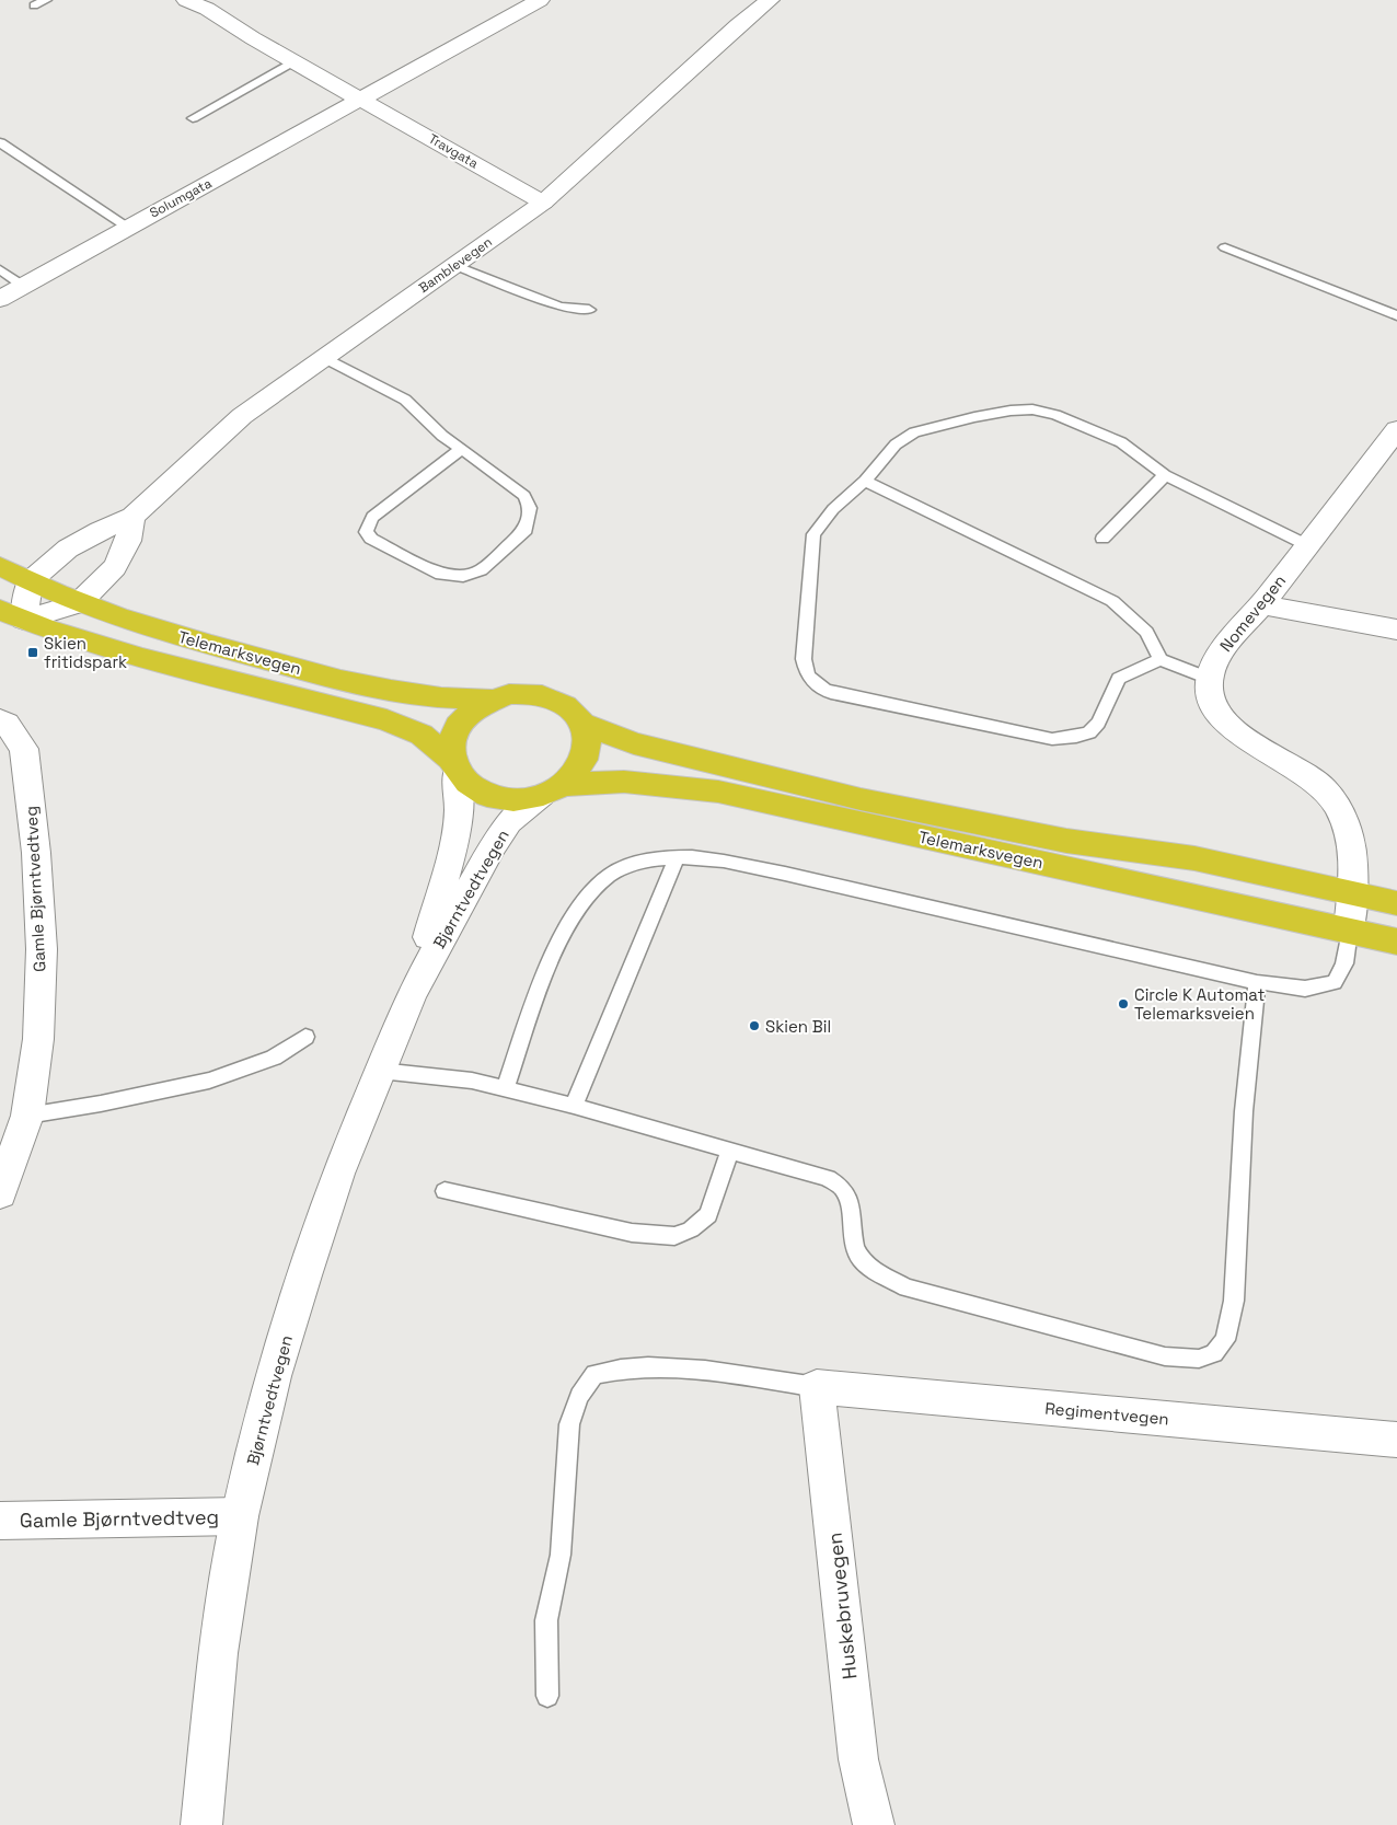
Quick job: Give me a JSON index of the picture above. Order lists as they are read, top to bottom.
{
  "streets": {
    "highway": ["Telemarksvegen"],
    "street": [
      "Travgata",
      "Solumgata",
      "Bamblevegen",
      "Nomevegen",
      "Gamle Bjørntvedtveg",
      "Bjørntvedtvegen",
      "Regimentvegen",
      "Huskebruvegen"
    ]
  },
  "crossings": [
    ["Travgata", "Solumgata"],
    ["Travgata", "Bamblevegen"],
    ["Bamblevegen", "Telemarksvegen"],
    ["Telemarksvegen", "Bjørntvedtvegen"],
    ["Gamle Bjørntvedtveg", "Bjørntvedtvegen"],
    ["Regimentvegen", "Huskebruvegen"]
  ],
  "places": {
    "transit": ["Skien fritidspark"],
    "other": ["Circle K Automat Telemarksveien", "Skien Bil"]
  }
}
